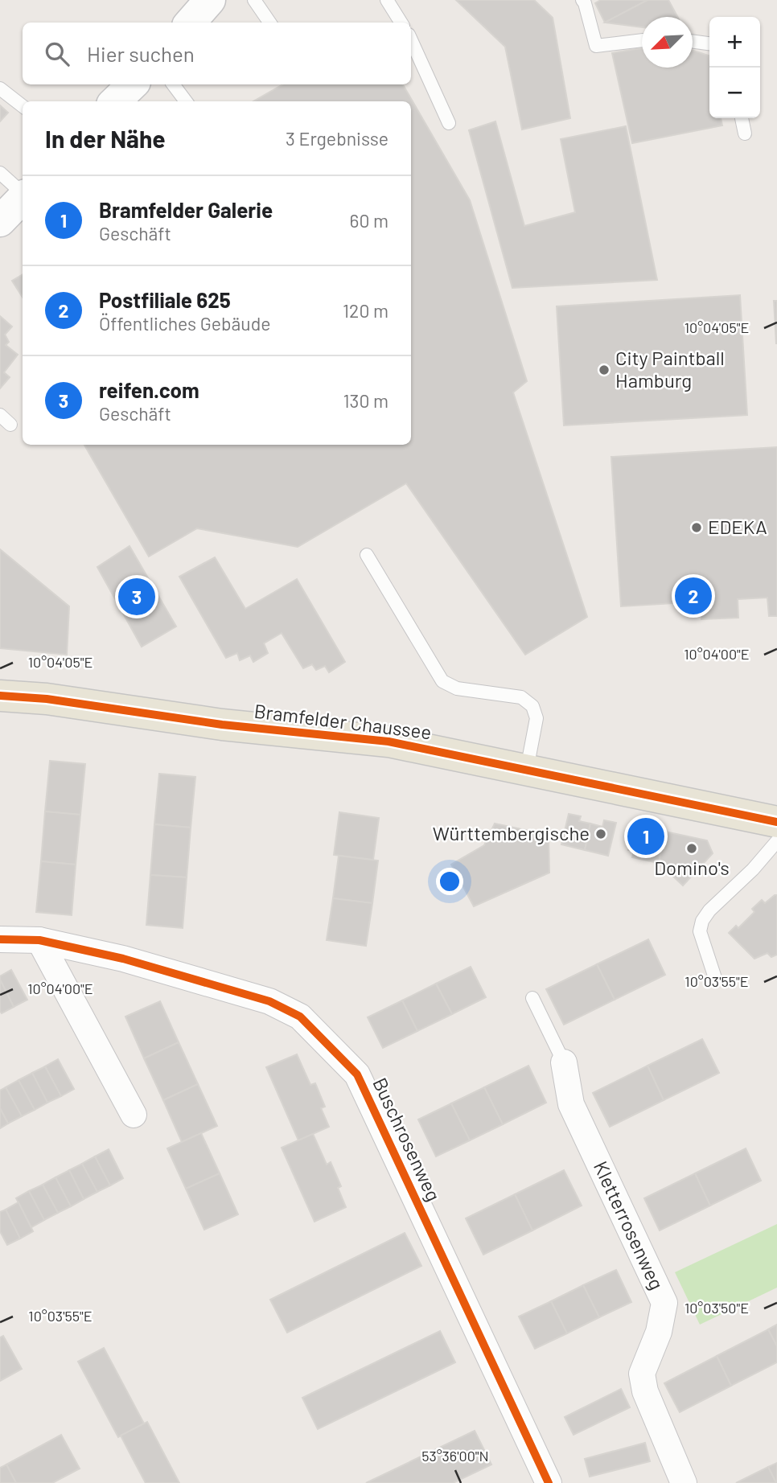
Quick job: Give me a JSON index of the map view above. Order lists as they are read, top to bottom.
{
  "streets": {
    "main road": ["Bramfelder Chaussee"],
    "street": ["Buschrosenweg", "Kletterrosenweg"]
  },
  "places": [
    "City Paintball Hamburg",
    "EDEKA",
    "Württembergische",
    "Domino's"
  ],
  "north": "bottom left",
  "page": {
    "map_buttons": ["+", "−"],
    "search": "Hier suchen",
    "heading": ["In der Nähe", "3 Ergebnisse"],
    "list": [
      {
        "mark": "1",
        "name": "Bramfelder Galerie",
        "note": "Geschäft",
        "value": "60 m"
      },
      {
        "mark": "2",
        "name": "Postfiliale 625",
        "note": "Öffentliches Gebäude",
        "value": "120 m"
      },
      {
        "mark": "3",
        "name": "reifen.com",
        "note": "Geschäft",
        "value": "130 m"
      }
    ],
    "pins": ["2", "3", "1"]
  },
  "coordinates": [
    "10°04'05\"E",
    "10°04'00\"E",
    "10°03'55\"E",
    "10°03'50\"E",
    "53°36'00\"N"
  ]
}
